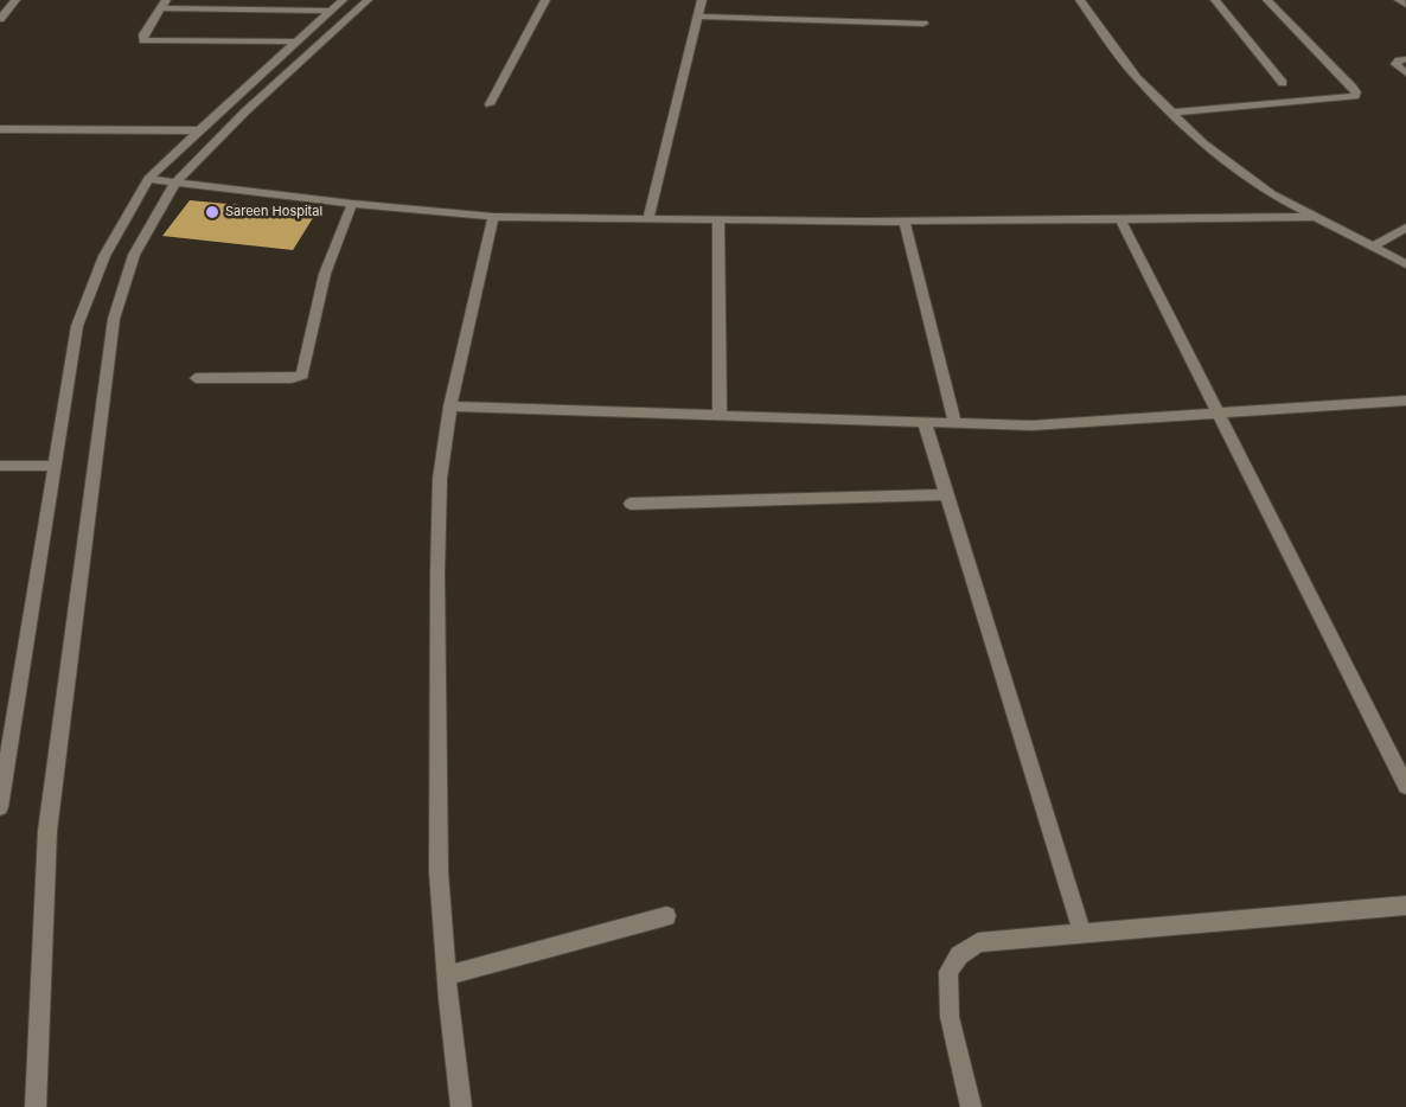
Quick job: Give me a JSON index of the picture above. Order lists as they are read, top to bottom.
{
  "places": ["Sareen Hospital"]
}
